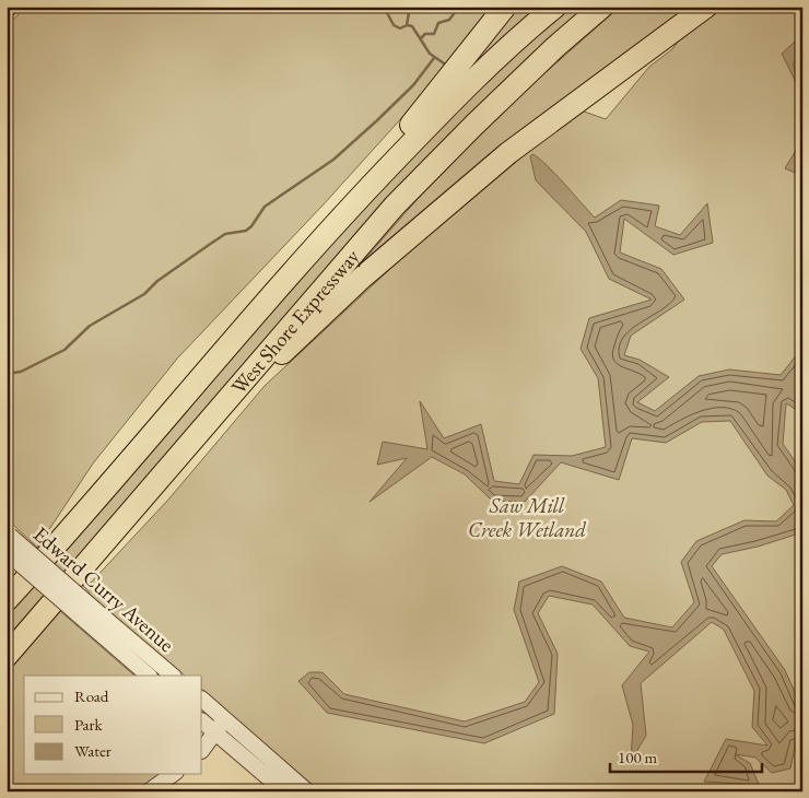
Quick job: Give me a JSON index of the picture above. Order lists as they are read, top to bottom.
{
  "streets": {
    "highway": ["West Shore Expressway"],
    "street": ["Edward Curry Avenue"]
  },
  "parks": ["Saw Mill Creek Wetland"],
  "legend": ["Road", "Park", "Water"],
  "scale_bar": "100 m"
}
